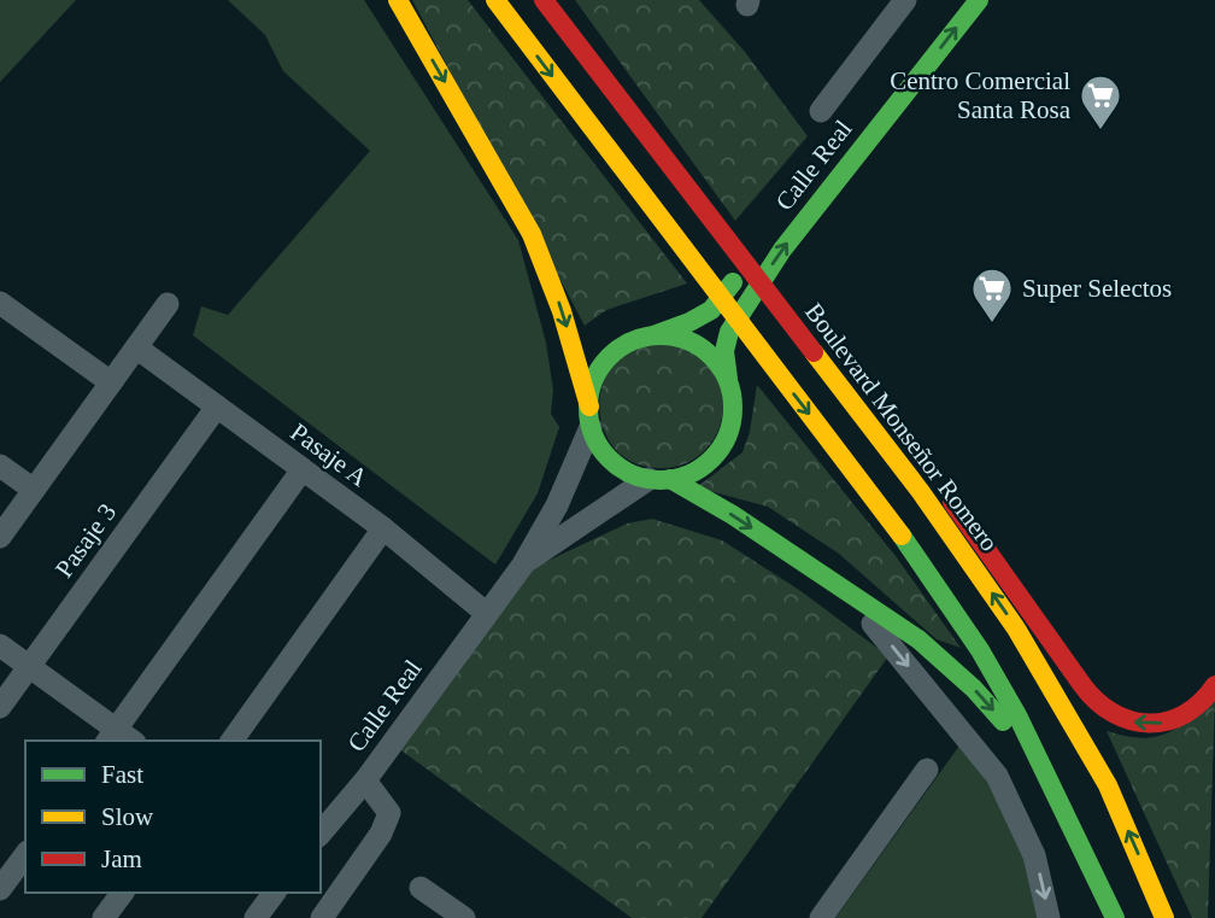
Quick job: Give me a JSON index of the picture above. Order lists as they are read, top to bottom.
{
  "streets": {
    "main road": ["Calle Real", "Boulevard Monseñor Romero"],
    "street": ["Pasaje A", "Pasaje 3"]
  },
  "crossings": [
    ["Calle Real", "Pasaje A"],
    ["Pasaje A", "Pasaje 3"]
  ],
  "places": {
    "supermarket": ["Centro Comercial Santa Rosa", "Super Selectos"]
  },
  "legend": ["Fast", "Slow", "Jam"]
}
